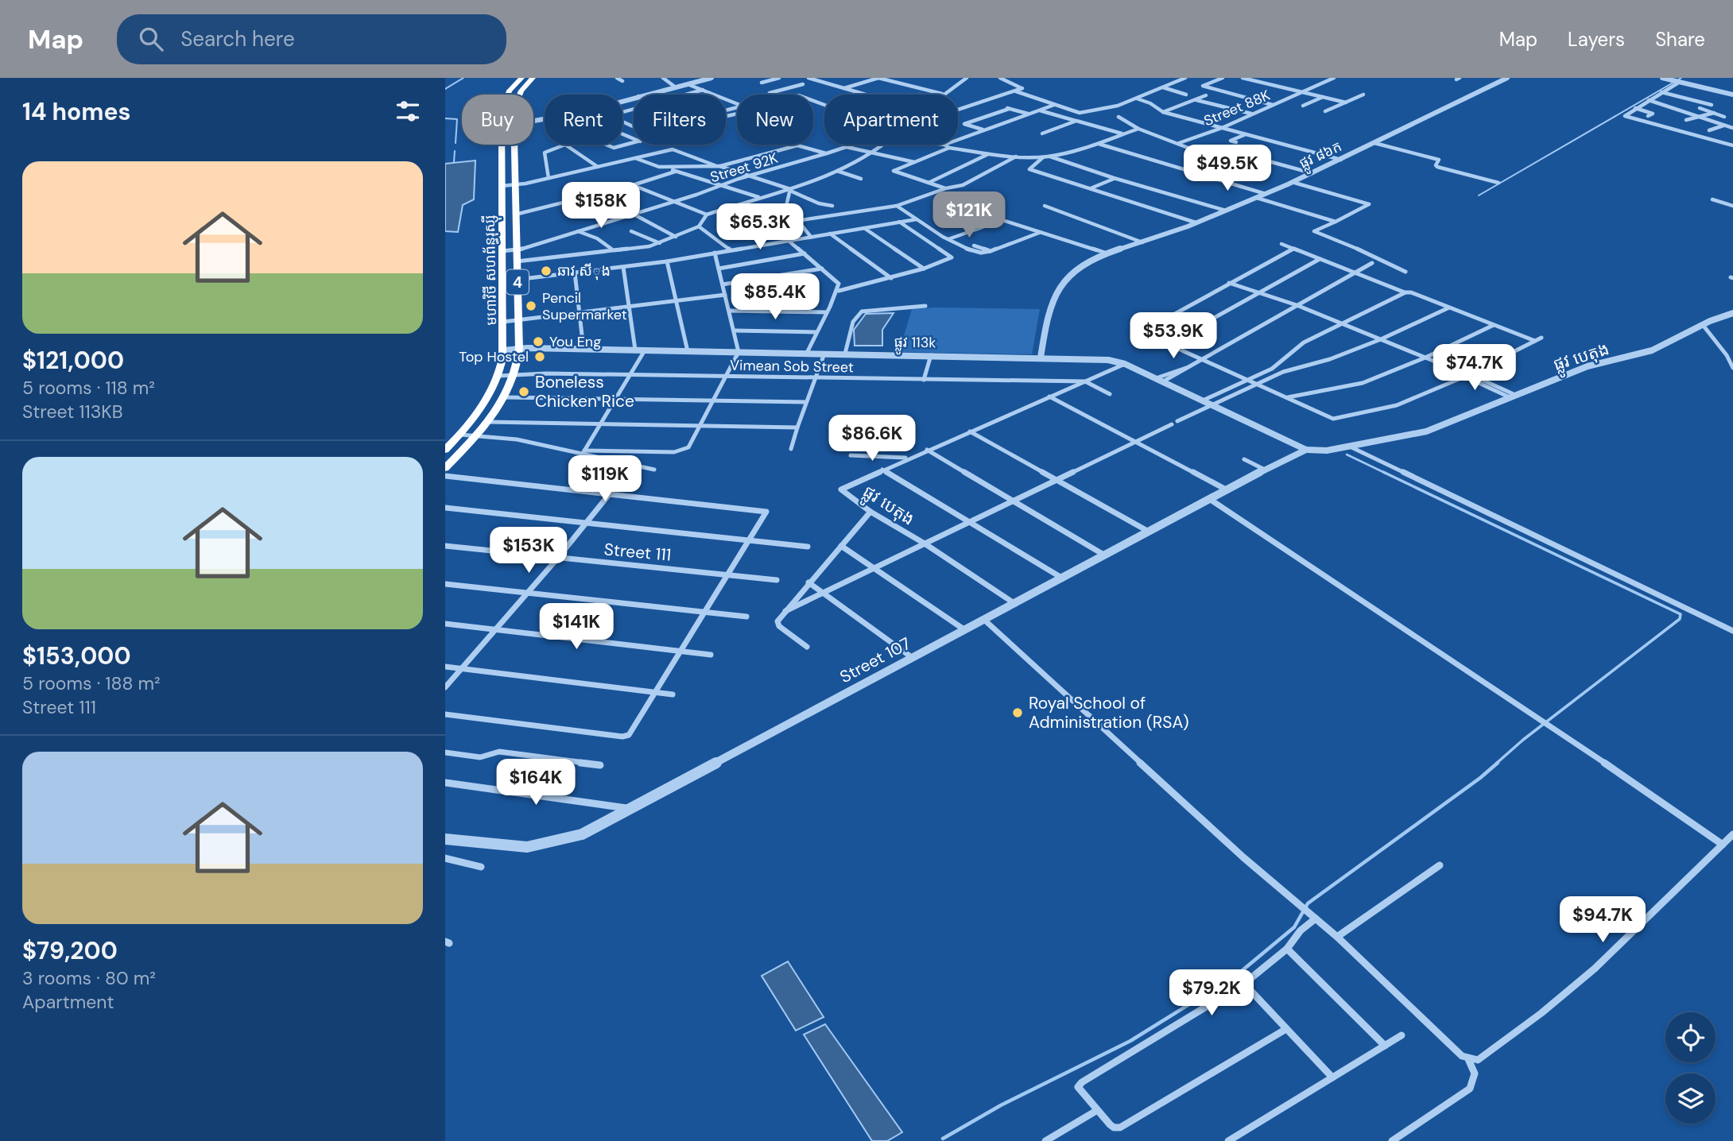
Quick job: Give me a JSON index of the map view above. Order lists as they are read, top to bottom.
{
  "streets": {
    "highway": ["មហាវិថី សហព័ន្ធរុស្ស៊ី", "4"],
    "street": [
      "Street 88K",
      "ផ្លូវ ៨៦ក",
      "Street 92K",
      "ផ្លូវ 113k",
      "ផ្លូវ បេតុង",
      "Vimean Sob Street",
      "Street 111",
      "Street 107"
    ]
  },
  "crossings": [
    ["ផ្លូវ ៨៦ក", "ផ្លូវ 113k"],
    ["Street 92K", "មហាវិថី សហព័ន្ធរុស្ស៊ី"],
    ["មហាវិថី សហព័ន្ធរុស្ស៊ី", "ផ្លូវ 113k"],
    ["មហាវិថី សហព័ន្ធរុស្ស៊ី", "Vimean Sob Street"],
    ["ផ្លូវ 113k", "ផ្លូវ បេតុង"],
    ["ផ្លូវ 113k", "Street 107"],
    ["ផ្លូវ បេតុង", "Vimean Sob Street"],
    ["ផ្លូវ បេតុង", "Street 107"]
  ],
  "places": [
    "ឆាវ សីុង",
    "Pencil Supermarket",
    "You Eng",
    "Top Hostel",
    "Boneless Chicken Rice",
    "Royal School of Administration (RSA)"
  ],
  "page": {
    "header": "Map",
    "search": "Search here",
    "nav": ["Map", "Layers", "Share"],
    "heading": "14 homes",
    "chip": [
      "Buy",
      "Rent",
      "Filters",
      "New",
      "Apartment"
    ],
    "list": [
      {
        "name": "$121,000",
        "note": "5 rooms · 118 m² · Street 113KB"
      },
      {
        "name": "$153,000",
        "note": "5 rooms · 188 m² · Street 111"
      },
      {
        "name": "$79,200",
        "note": "3 rooms · 80 m² · Apartment"
      }
    ],
    "price": [
      "$49.5K",
      "$158K",
      "$121K",
      "$65.3K",
      "$85.4K",
      "$53.9K",
      "$74.7K",
      "$86.6K",
      "$119K",
      "$153K",
      "$141K",
      "$164K",
      "$94.7K",
      "$79.2K"
    ]
  }
}
